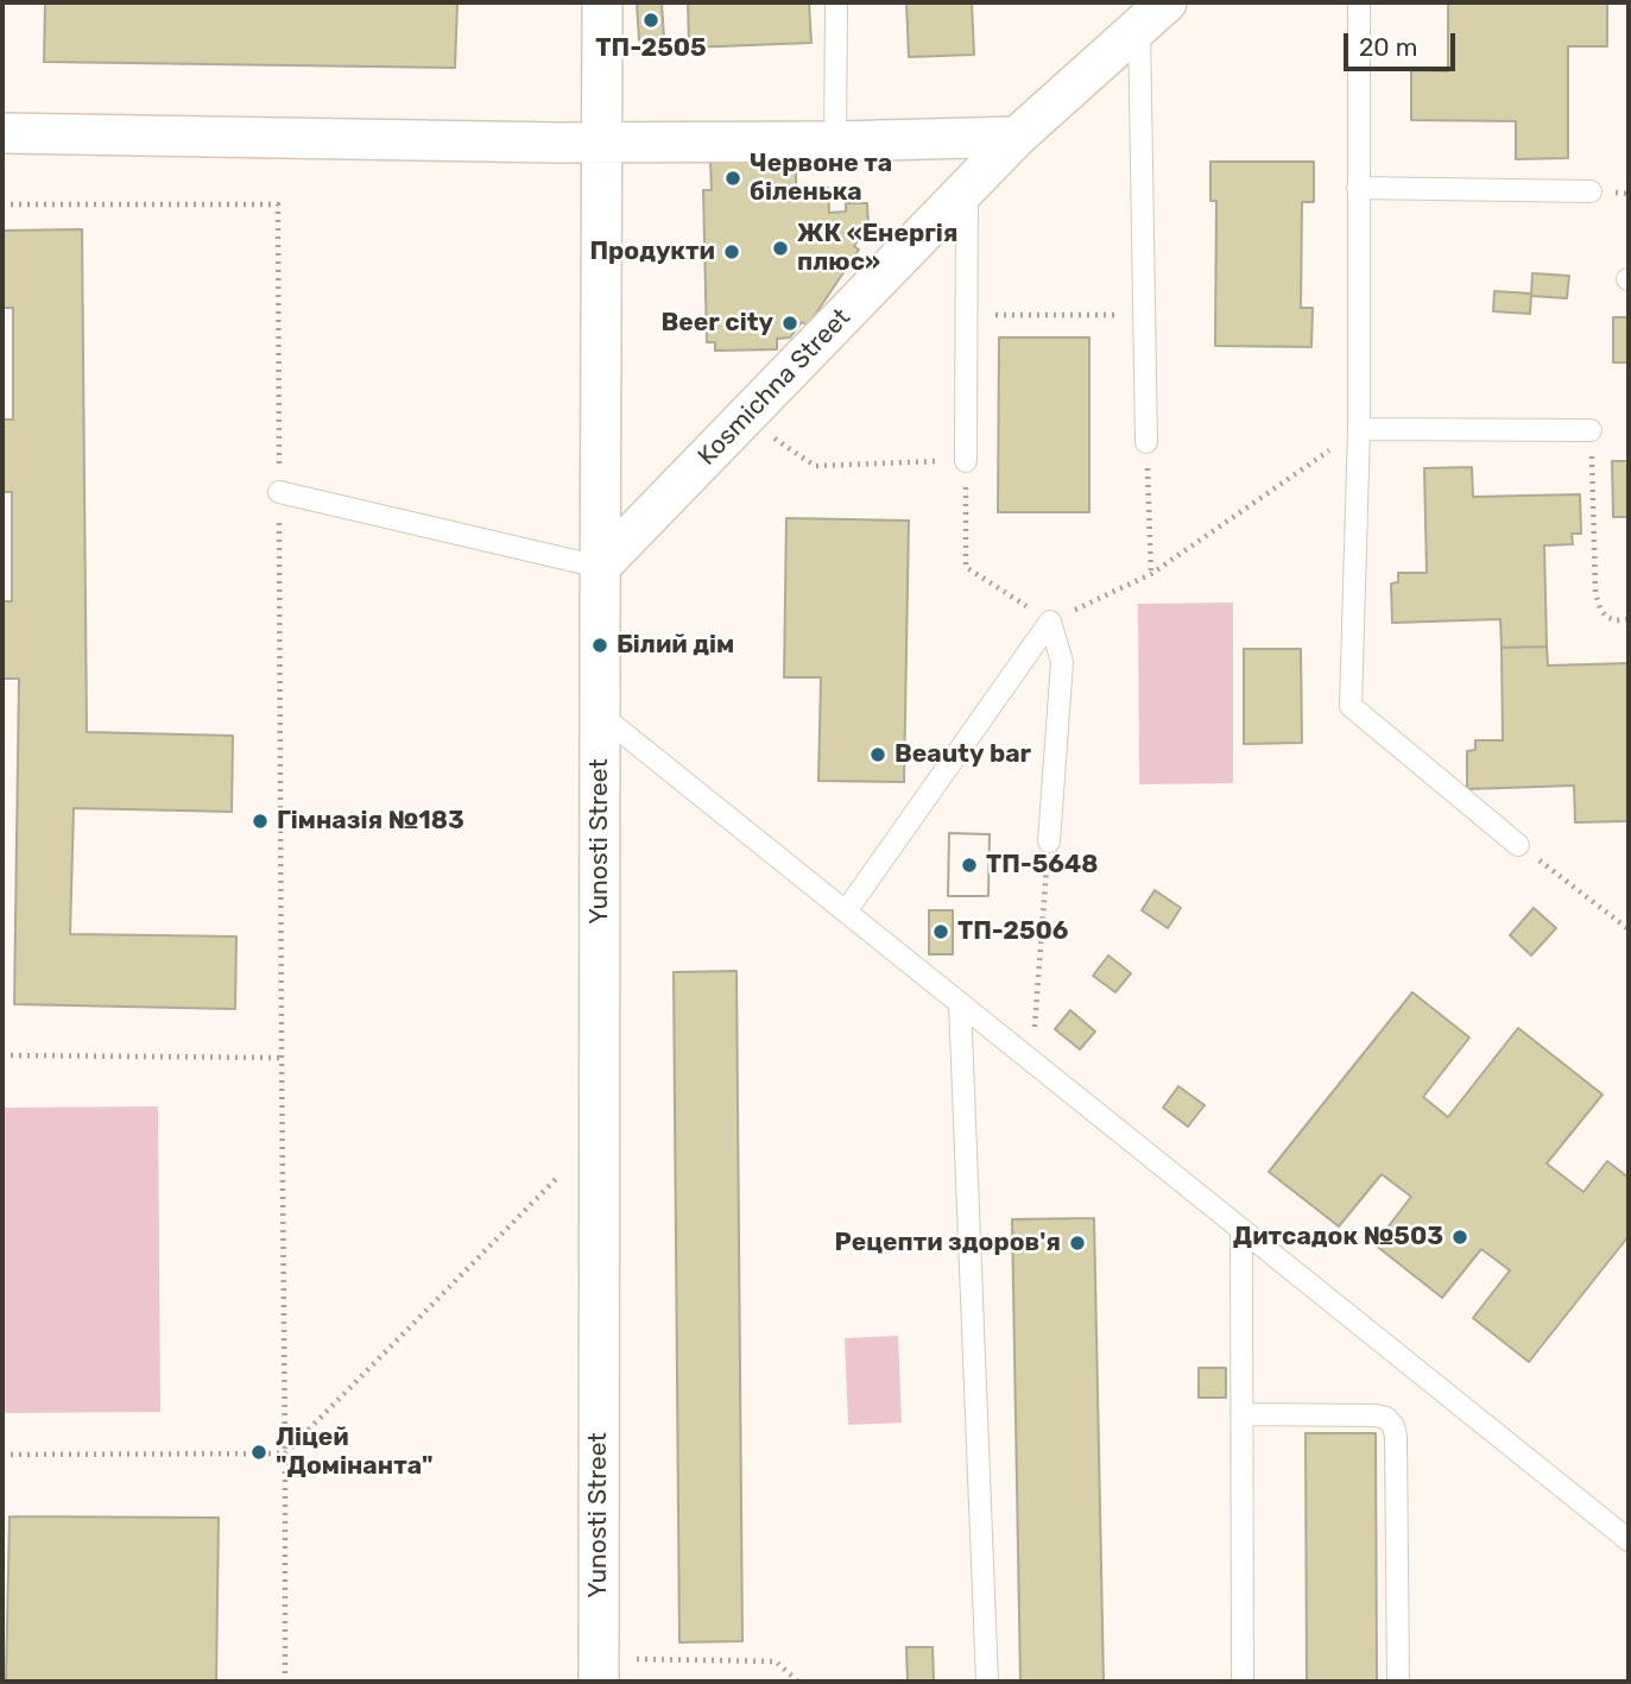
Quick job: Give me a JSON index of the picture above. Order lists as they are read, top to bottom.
{
  "streets": {
    "street": ["Kosmichna Street", "Yunosti Street"]
  },
  "crossings": [
    ["Kosmichna Street", "Yunosti Street"]
  ],
  "places": [
    "ТП-2505",
    "Червоне та біленька",
    "ЖК «Енергія плюс»",
    "Продукти",
    "Beer city",
    "Білий дім",
    "Beauty bar",
    "Гімназія №183",
    "ТП-5648",
    "ТП-2506",
    "Дитсадок №503",
    "Рецепти здоров'я",
    "Ліцей \"Домінанта\""
  ],
  "scale_bar": "20 m"
}
